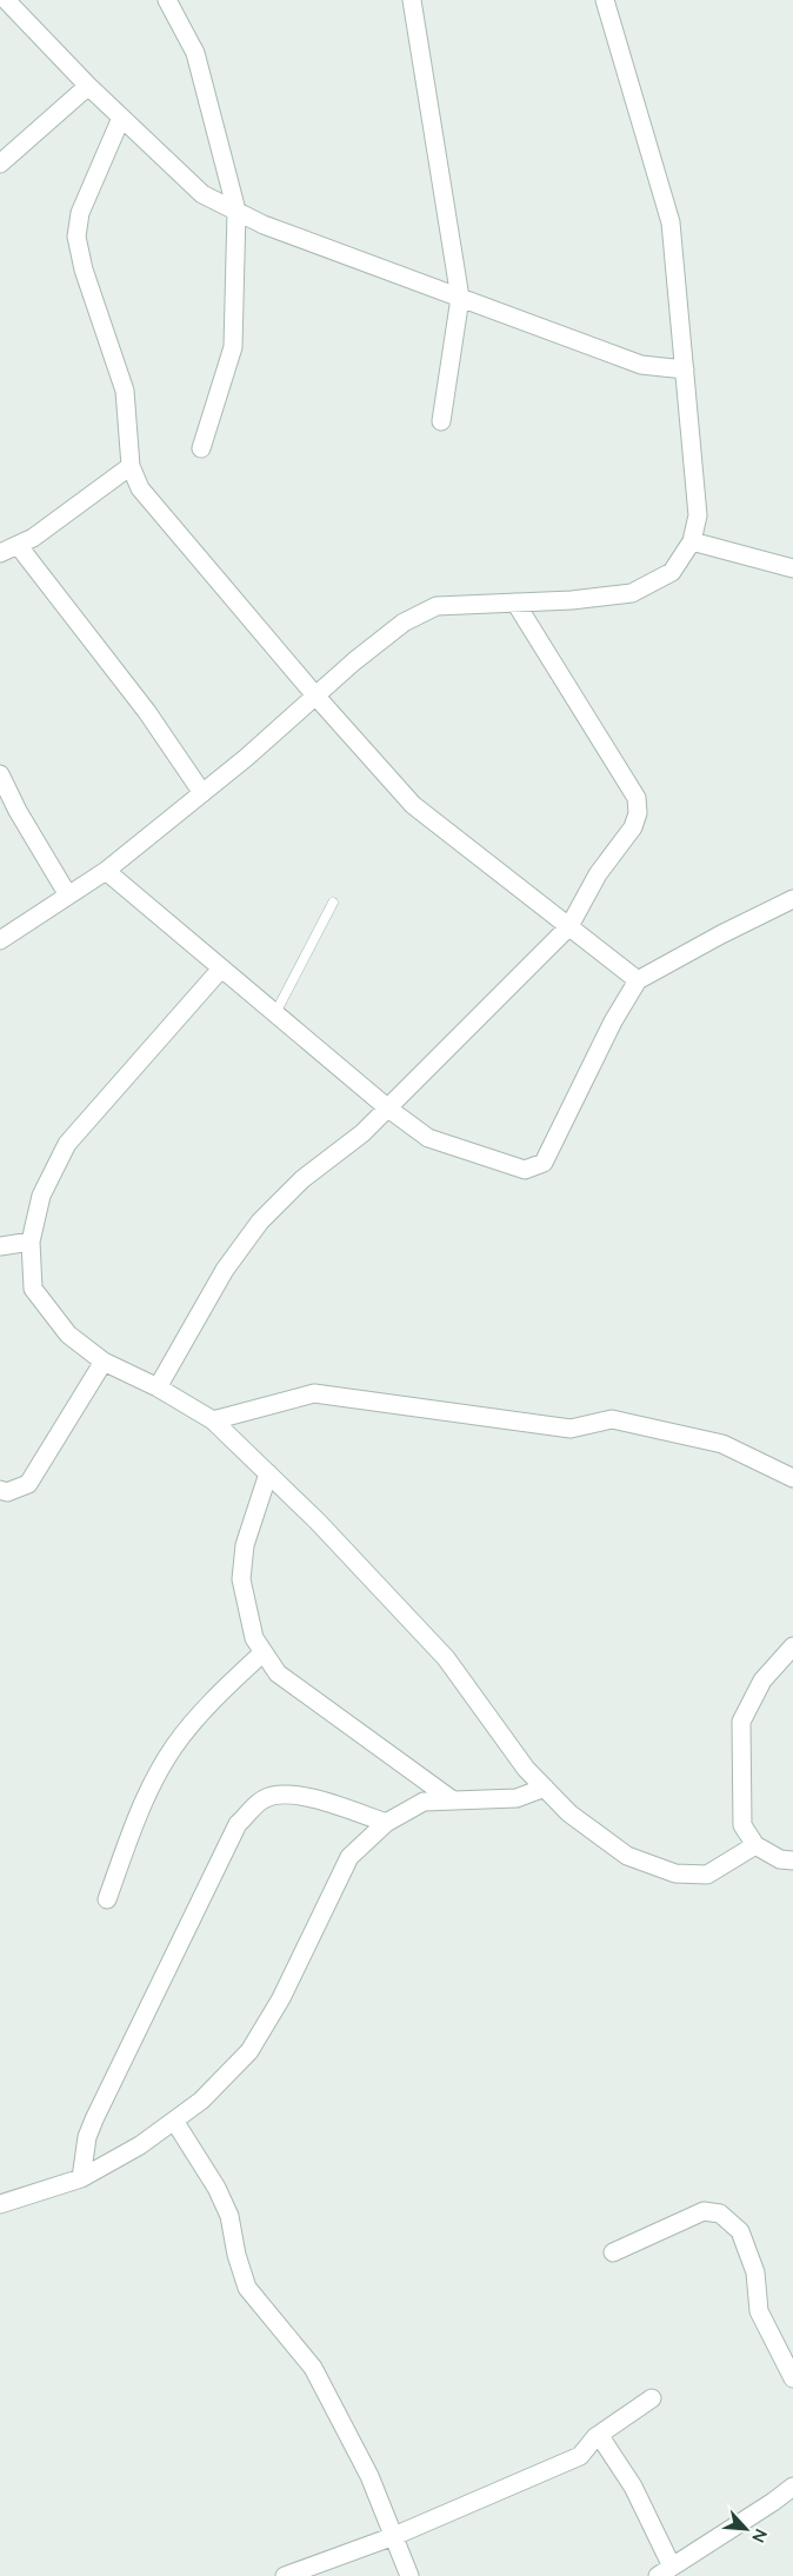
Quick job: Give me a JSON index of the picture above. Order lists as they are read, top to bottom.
{
  "north": "bottom right"
}
